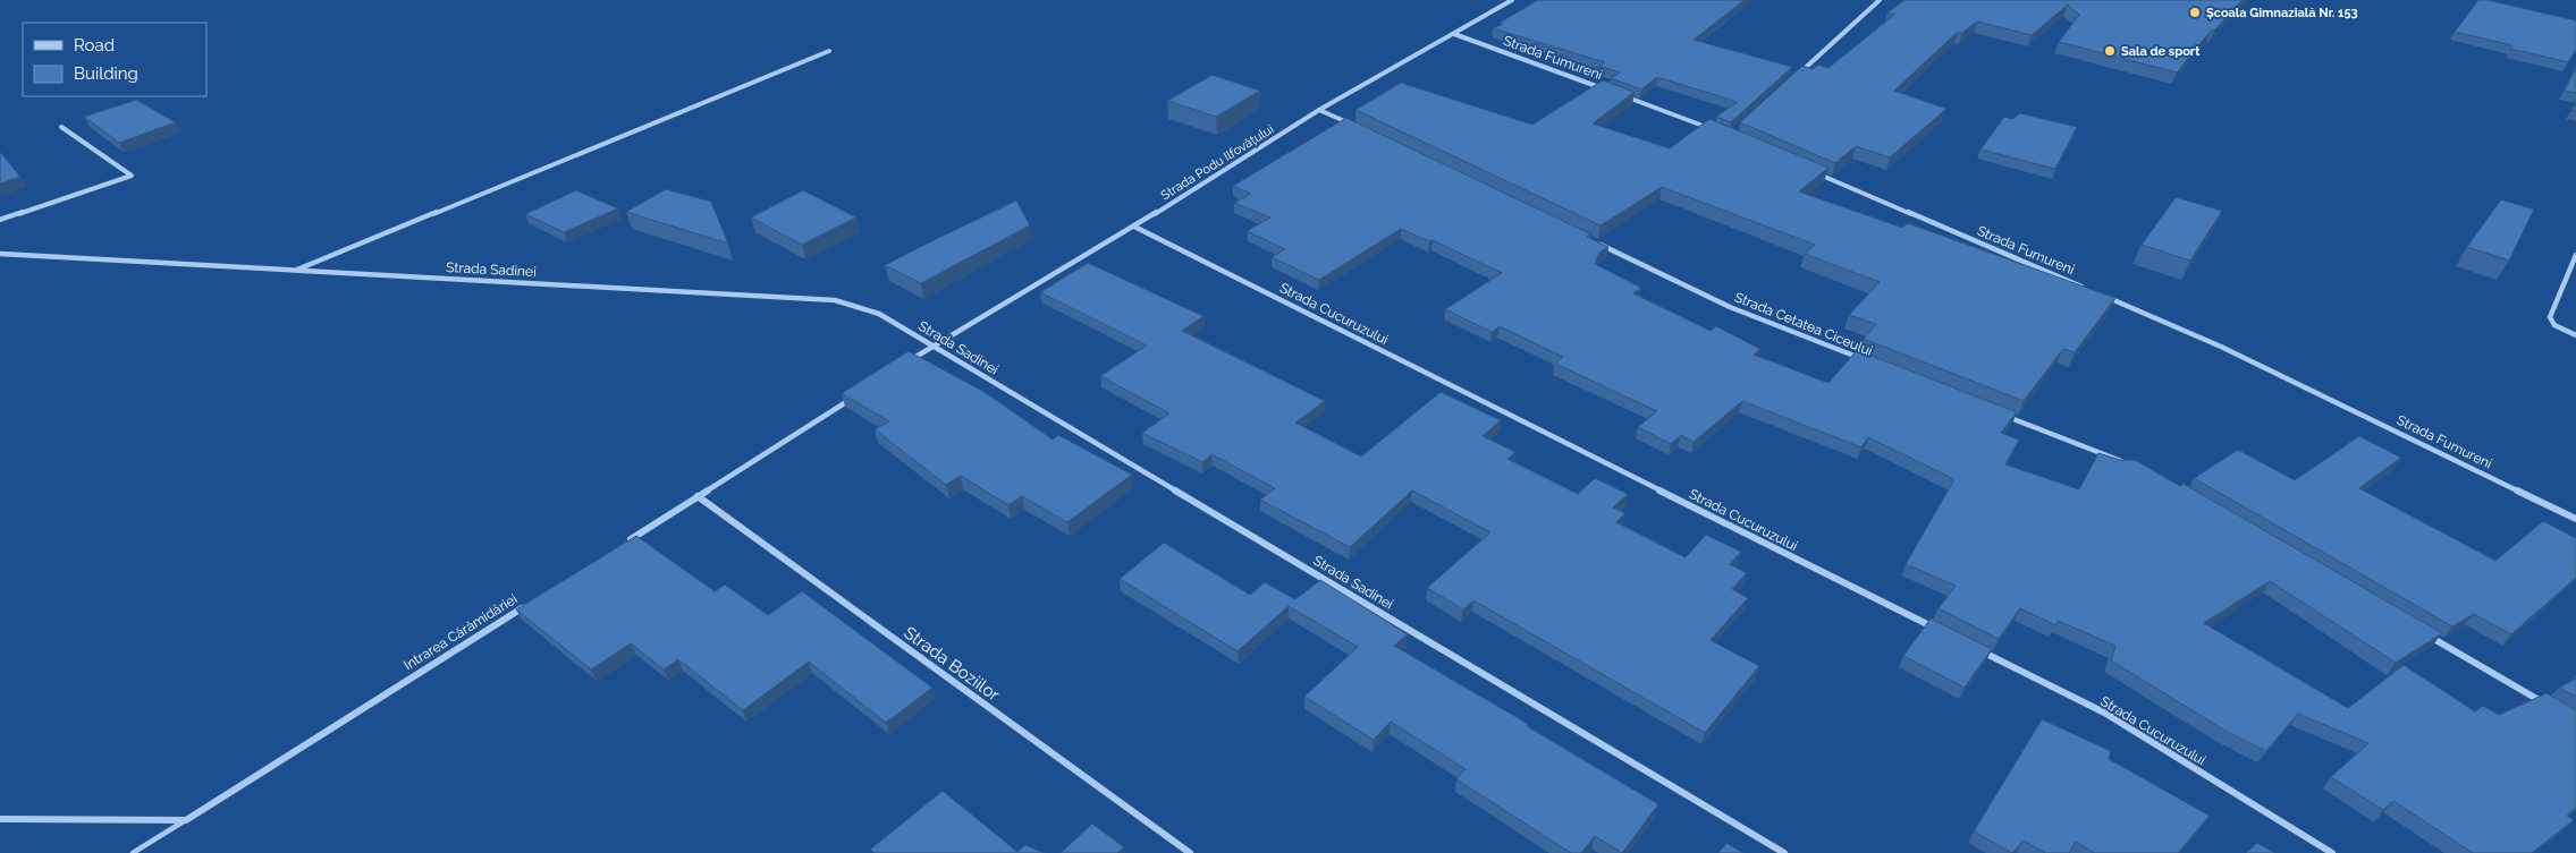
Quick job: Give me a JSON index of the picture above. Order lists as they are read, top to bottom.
{
  "streets": {
    "street": [
      "Strada Fumureni",
      "Strada Podu Ilfovățului",
      "Strada Sadinei",
      "Strada Cucuruzului",
      "Strada Cetatea Ciceului",
      "Intrarea Cărămidăriei",
      "Strada Boziilor"
    ]
  },
  "crossings": [
    ["Strada Fumureni", "Strada Podu Ilfovățului"],
    ["Strada Podu Ilfovățului", "Strada Sadinei"],
    ["Strada Podu Ilfovățului", "Strada Cucuruzului"]
  ],
  "places": ["Școala Gimnazială Nr. 153", "Sala de sport"],
  "legend": ["Road", "Building"]
}
